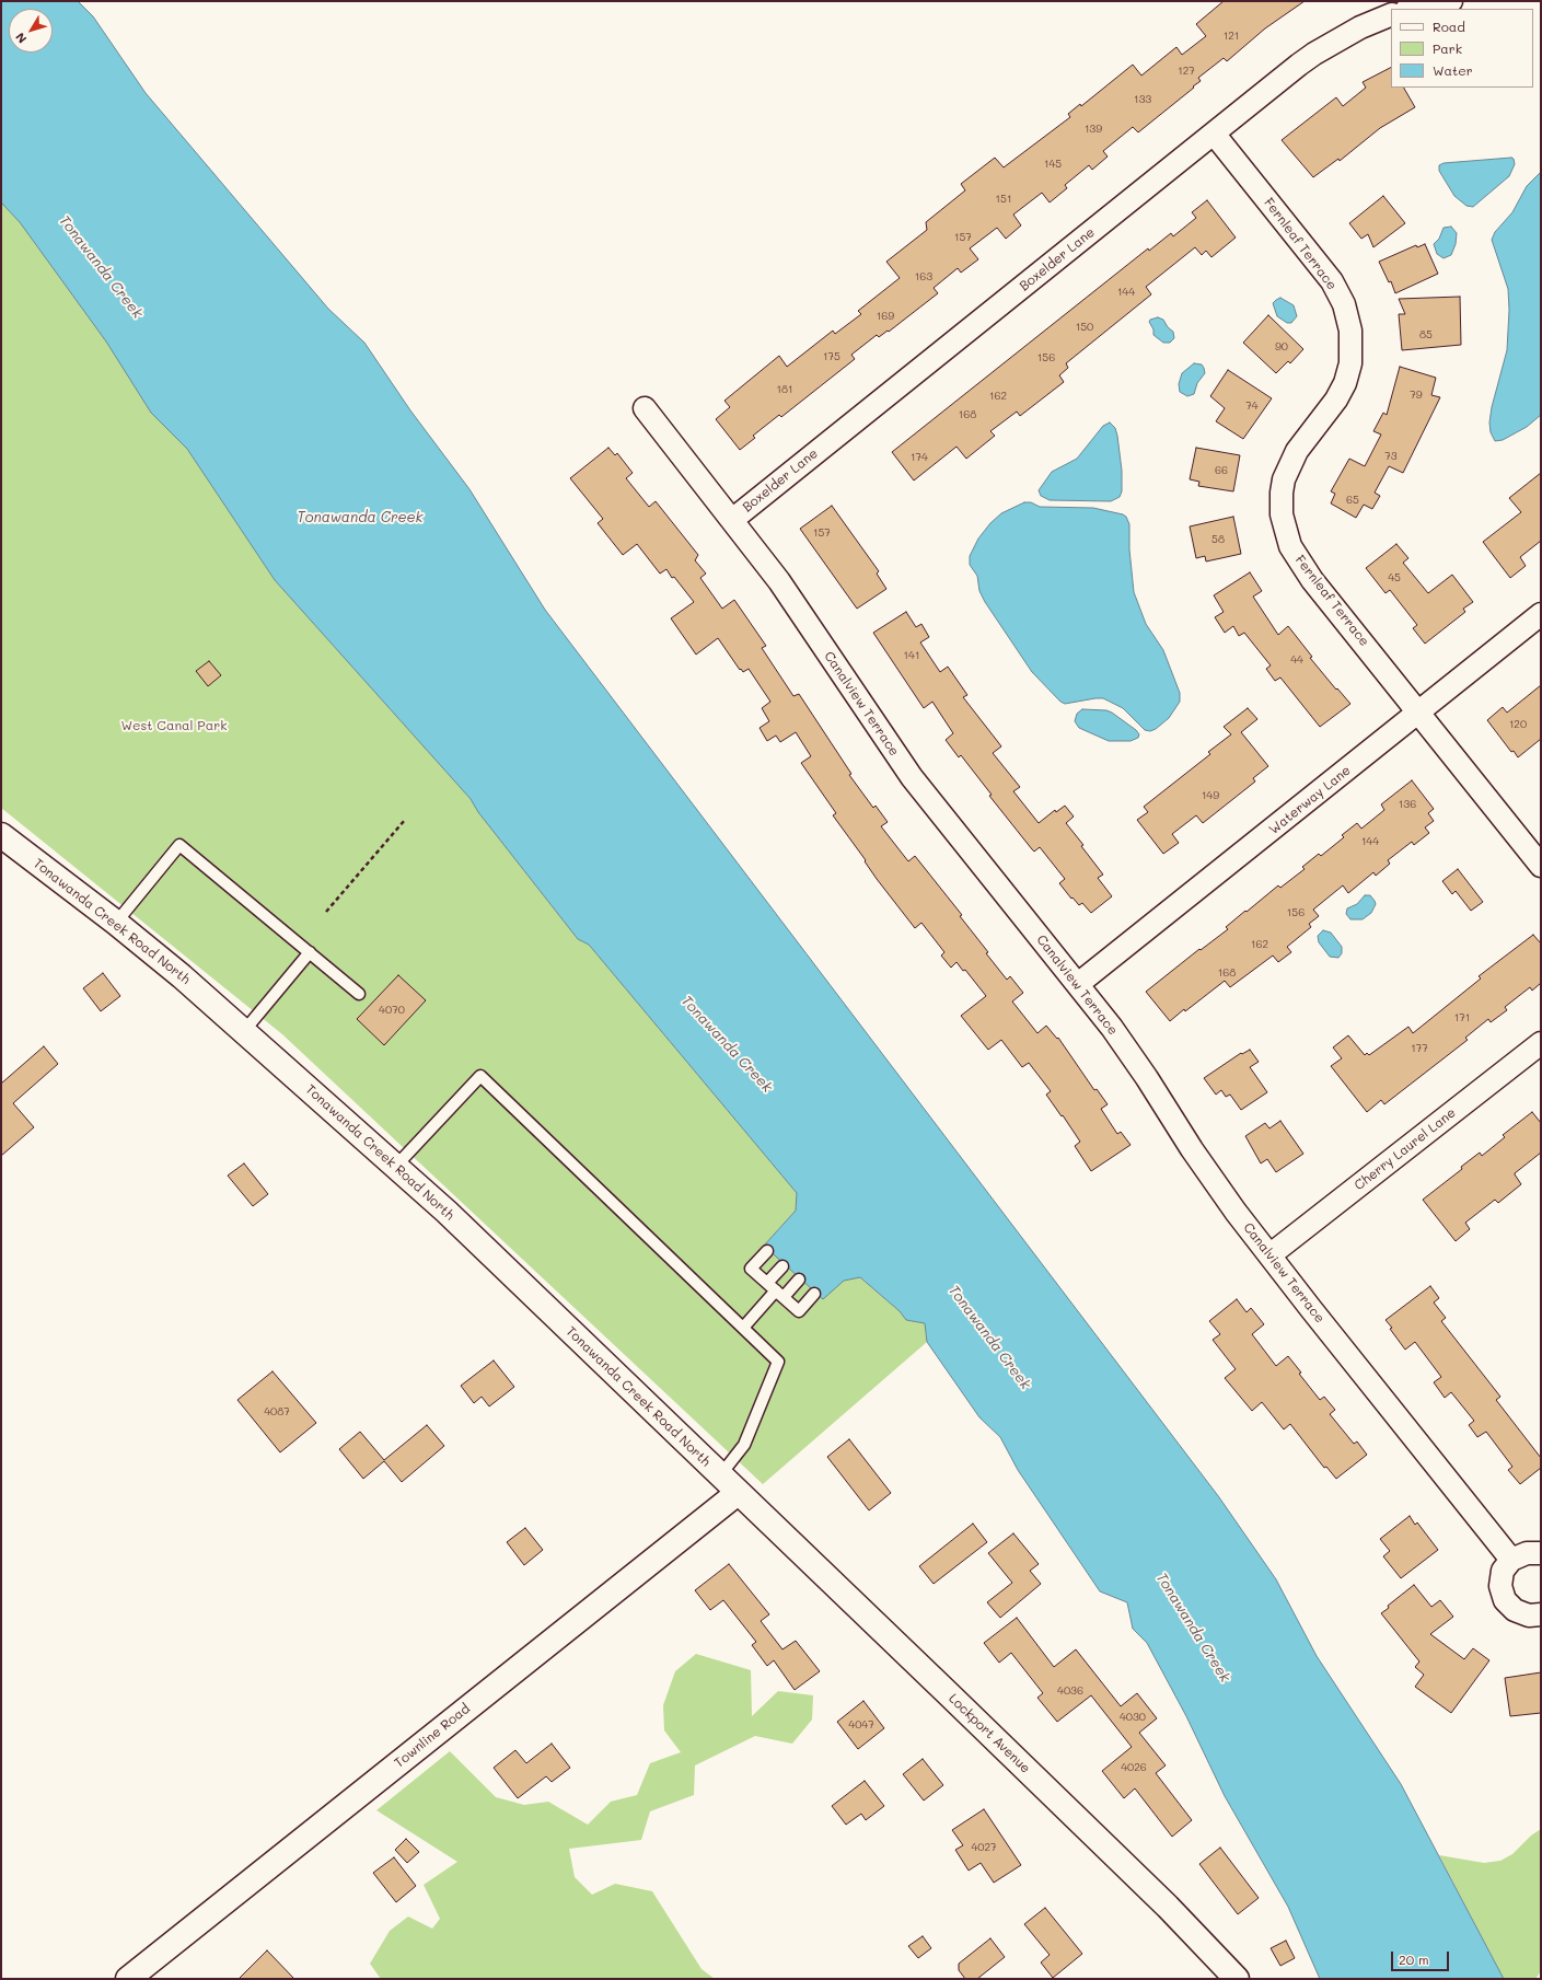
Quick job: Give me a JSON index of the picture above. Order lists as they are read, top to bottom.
{
  "streets": {
    "street": [
      "Fernleaf Terrace",
      "Boxelder Lane",
      "Canalview Terrace",
      "Waterway Lane",
      "Tonawanda Creek Road North",
      "Cherry Laurel Lane",
      "Lockport Avenue",
      "Townline Road"
    ]
  },
  "crossings": [
    ["Fernleaf Terrace", "Boxelder Lane"],
    ["Fernleaf Terrace", "Waterway Lane"],
    ["Boxelder Lane", "Canalview Terrace"],
    ["Canalview Terrace", "Waterway Lane"],
    ["Canalview Terrace", "Cherry Laurel Lane"],
    ["Tonawanda Creek Road North", "Lockport Avenue"],
    ["Tonawanda Creek Road North", "Townline Road"],
    ["Lockport Avenue", "Townline Road"]
  ],
  "water": ["Tonawanda Creek"],
  "parks": ["West Canal Park"],
  "house_numbers": [
    "121",
    "127",
    "133",
    "139",
    "145",
    "151",
    "157",
    "163",
    "144",
    "169",
    "150",
    "85",
    "90",
    "175",
    "156",
    "181",
    "79",
    "162",
    "74",
    "168",
    "73",
    "174",
    "66",
    "65",
    "157",
    "58",
    "45",
    "141",
    "44",
    "120",
    "149",
    "136",
    "144",
    "156",
    "162",
    "168",
    "4070",
    "171",
    "177",
    "4087",
    "4036",
    "4030",
    "4047",
    "4026",
    "4027"
  ],
  "legend": ["Road", "Park", "Water"],
  "scale_bar": "20 m",
  "north": "bottom left"
}
